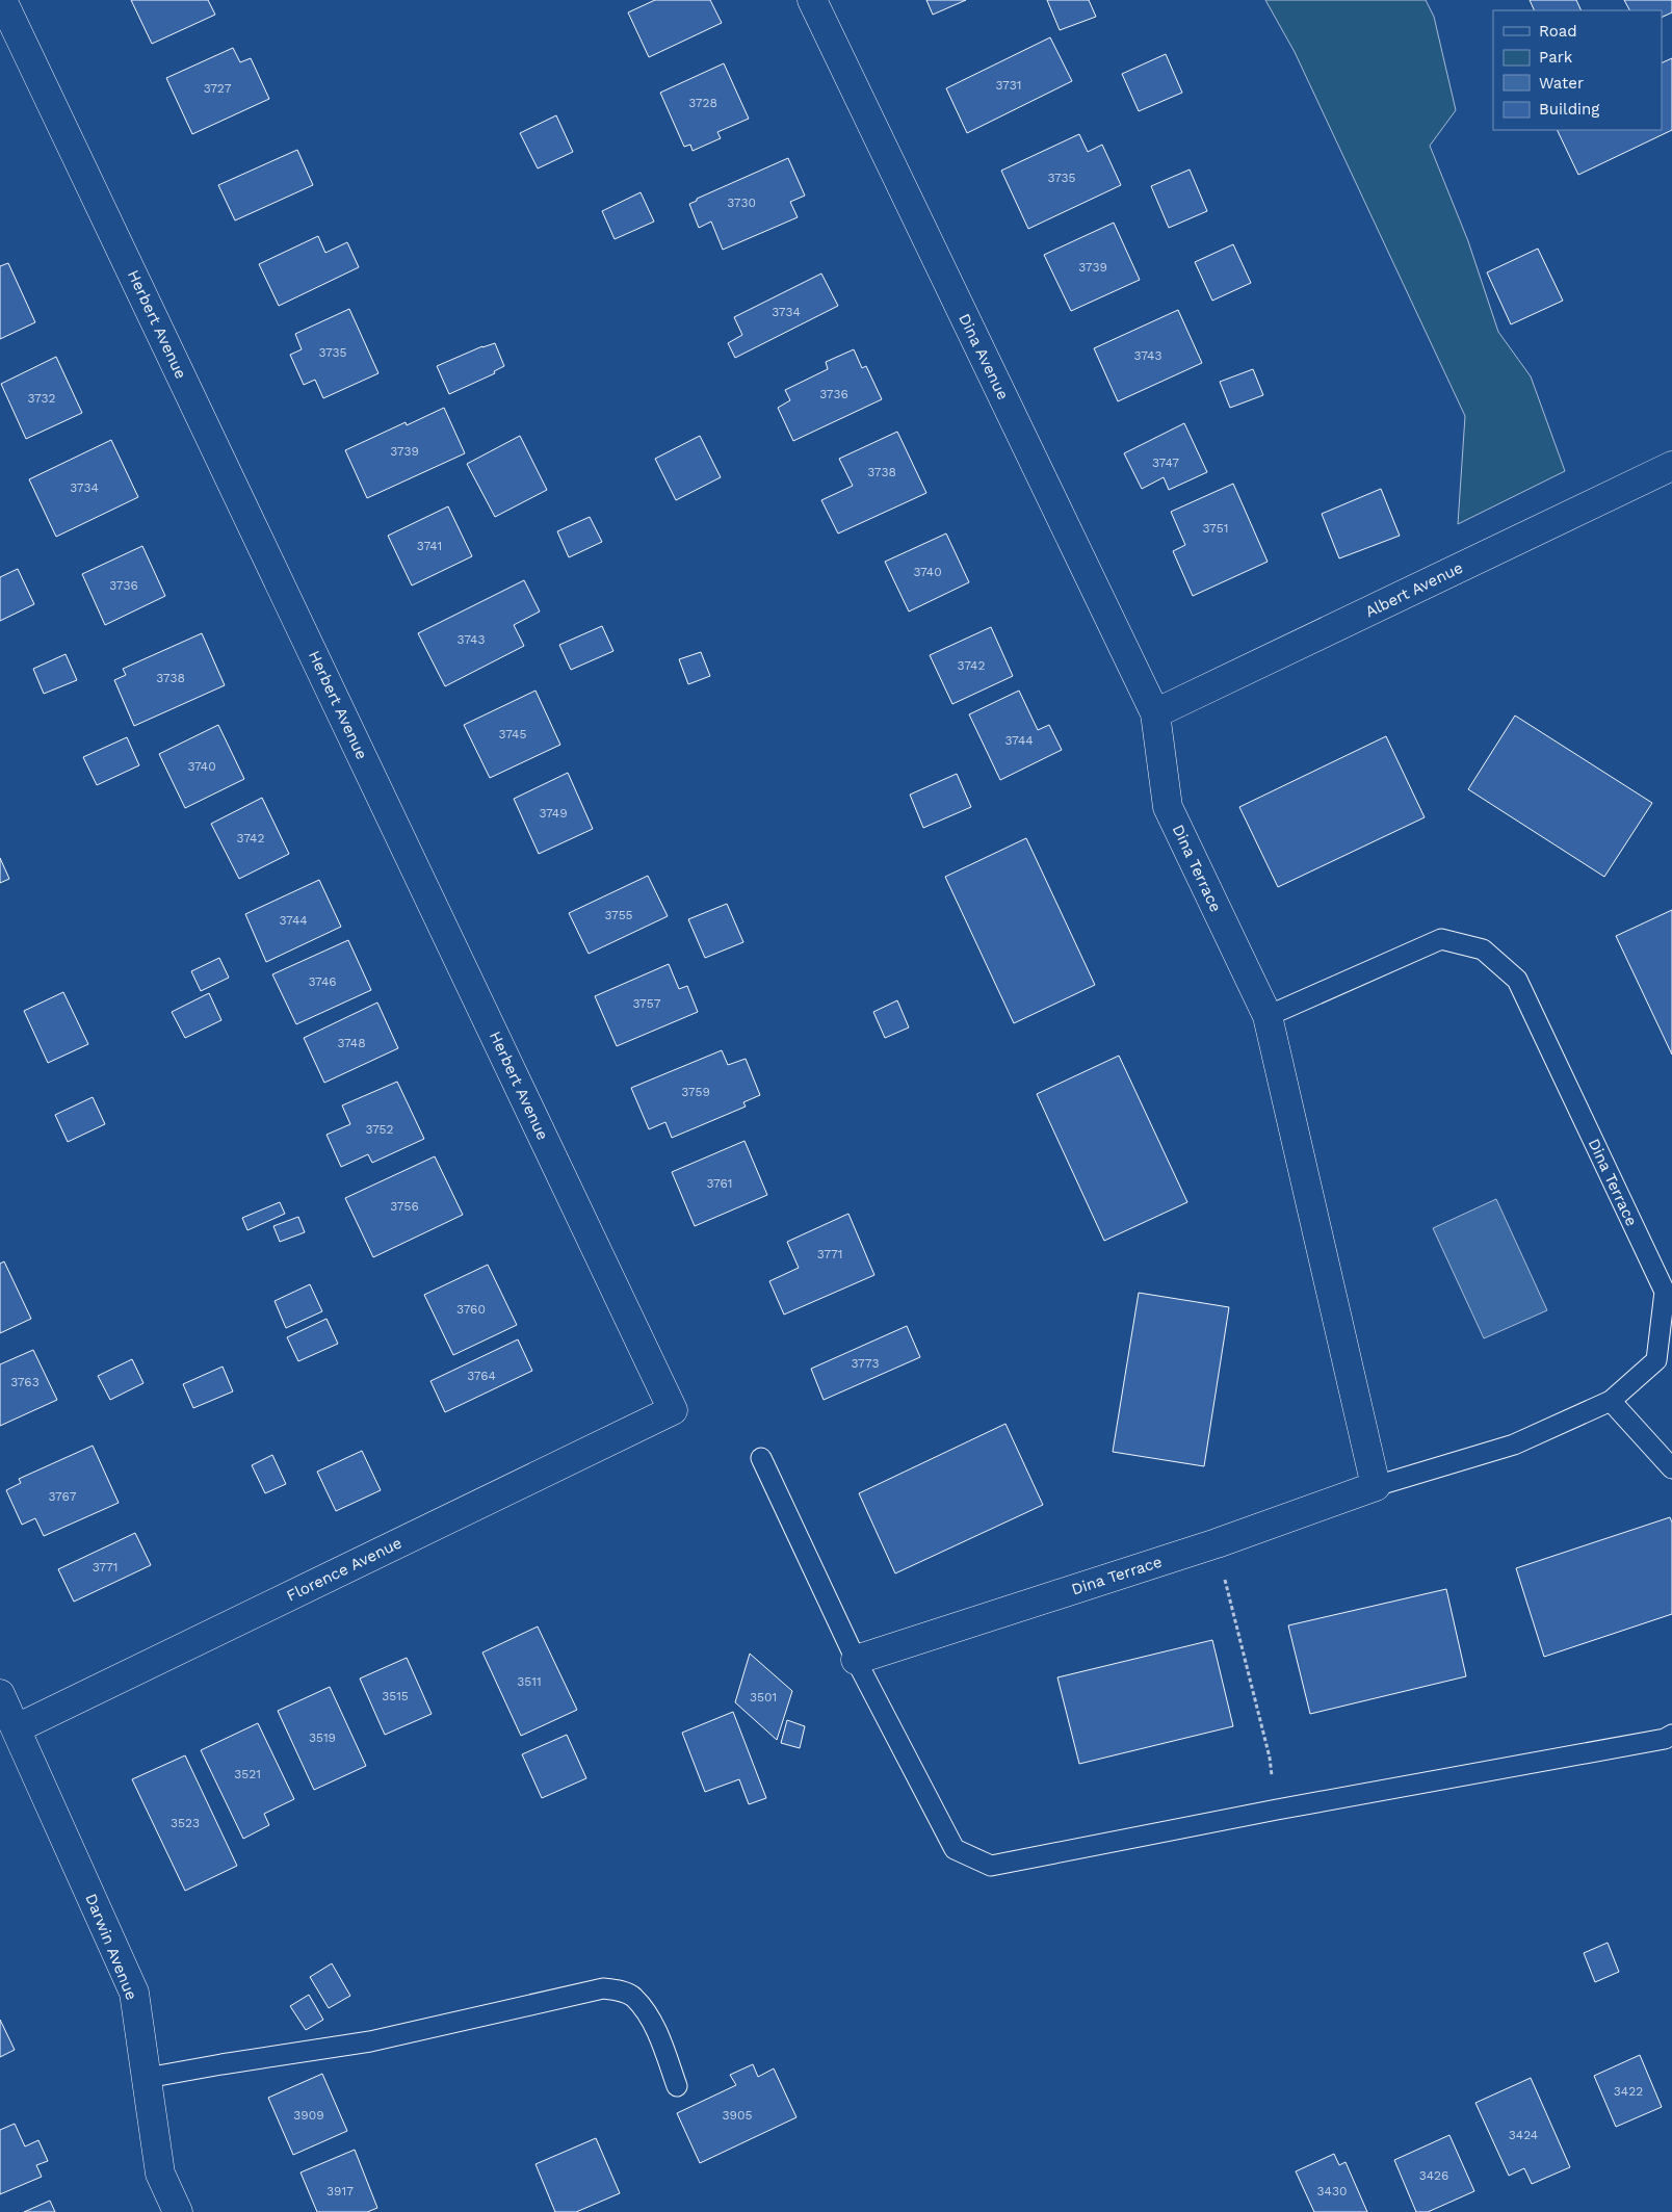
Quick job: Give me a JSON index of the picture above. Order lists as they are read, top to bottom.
{
  "streets": {
    "street": [
      "Herbert Avenue",
      "Dina Avenue",
      "Albert Avenue",
      "Dina Terrace",
      "Florence Avenue",
      "Darwin Avenue"
    ]
  },
  "crossings": [
    ["Herbert Avenue", "Florence Avenue"],
    ["Dina Avenue", "Albert Avenue"],
    ["Dina Avenue", "Dina Terrace"],
    ["Albert Avenue", "Dina Terrace"],
    ["Florence Avenue", "Darwin Avenue"]
  ],
  "house_numbers": [
    "3731",
    "3727",
    "3728",
    "3735",
    "3730",
    "3739",
    "3734",
    "3735",
    "3743",
    "3736",
    "3732",
    "3739",
    "3747",
    "3738",
    "3734",
    "3751",
    "3741",
    "3740",
    "3736",
    "3743",
    "3742",
    "3738",
    "3745",
    "3744",
    "3740",
    "3749",
    "3742",
    "3755",
    "3744",
    "3746",
    "3757",
    "3748",
    "3759",
    "3752",
    "3761",
    "3756",
    "3771",
    "3760",
    "3773",
    "3764",
    "3763",
    "3767",
    "3771",
    "3511",
    "3515",
    "3501",
    "3519",
    "3521",
    "3523",
    "3422",
    "3909",
    "3905",
    "3424",
    "3426",
    "3917",
    "3430"
  ],
  "legend": [
    "Road",
    "Park",
    "Water",
    "Building"
  ]
}
